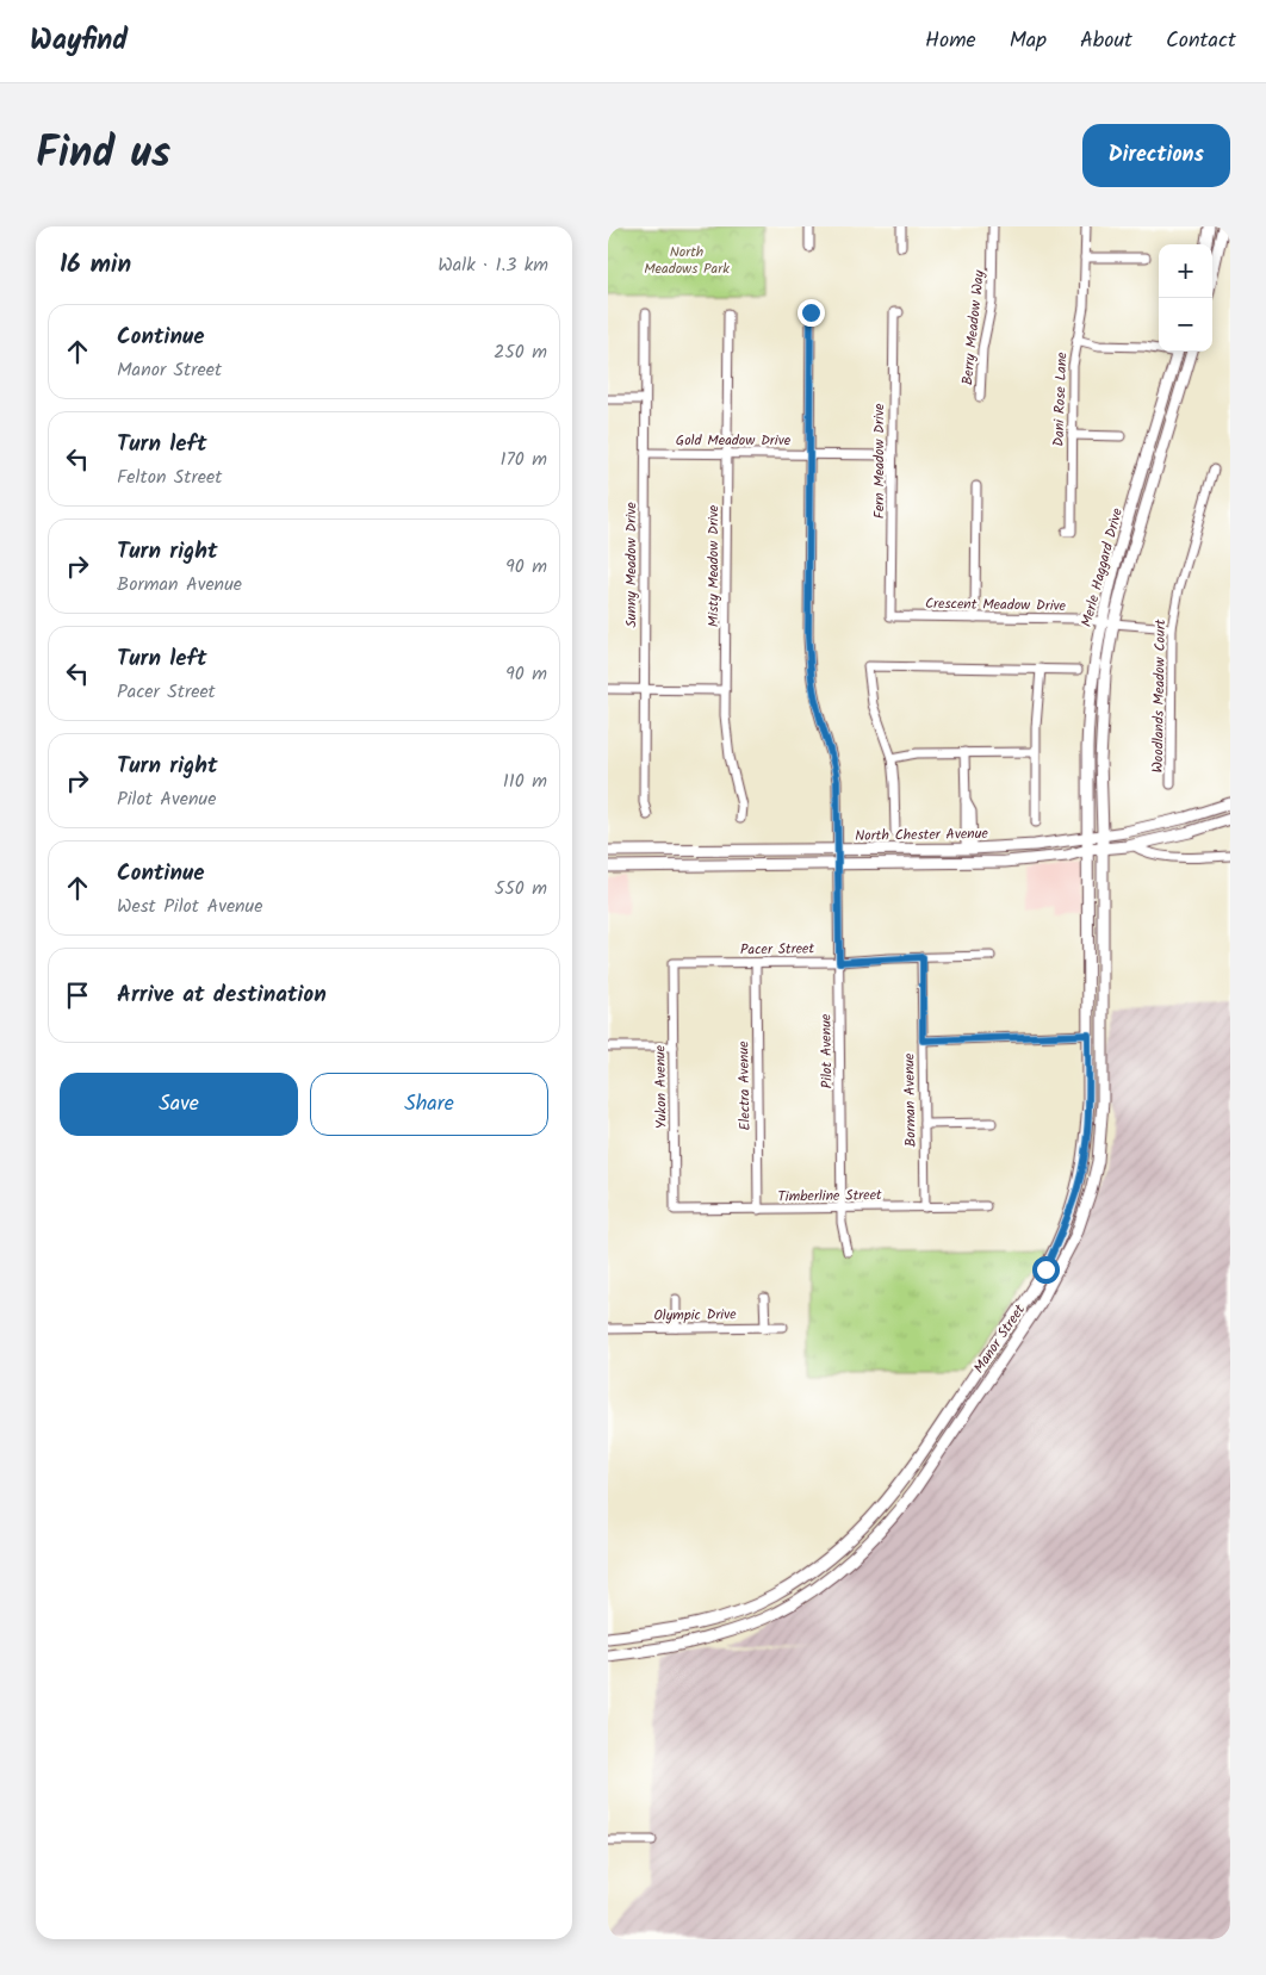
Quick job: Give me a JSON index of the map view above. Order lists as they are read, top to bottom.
{
  "streets": {
    "main road": ["Merle Haggard Drive", "North Chester Avenue", "Manor Street"],
    "street": [
      "Berry Meadow Way",
      "Dani Rose Lane",
      "Gold Meadow Drive",
      "Fern Meadow Drive",
      "Sunny Meadow Drive",
      "Misty Meadow Drive",
      "Crescent Meadow Drive",
      "Woodlands Meadow Court",
      "Pacer Street",
      "Pilot Avenue",
      "Electra Avenue",
      "Yukon Avenue",
      "Borman Avenue",
      "Timberline Street",
      "Olympic Drive"
    ]
  },
  "crossings": [
    ["Gold Meadow Drive", "Fern Meadow Drive"],
    ["Gold Meadow Drive", "Sunny Meadow Drive"],
    ["Gold Meadow Drive", "Misty Meadow Drive"],
    ["Gold Meadow Drive", "Pilot Avenue"],
    ["Fern Meadow Drive", "Crescent Meadow Drive"],
    ["Merle Haggard Drive", "Crescent Meadow Drive"],
    ["Merle Haggard Drive", "North Chester Avenue"],
    ["Merle Haggard Drive", "Manor Street"],
    ["Crescent Meadow Drive", "Woodlands Meadow Court"],
    ["North Chester Avenue", "Pilot Avenue"],
    ["North Chester Avenue", "Manor Street"],
    ["Pacer Street", "Pilot Avenue"],
    ["Pacer Street", "Electra Avenue"],
    ["Pacer Street", "Yukon Avenue"],
    ["Pacer Street", "Borman Avenue"],
    ["Pilot Avenue", "Timberline Street"],
    ["Electra Avenue", "Timberline Street"],
    ["Yukon Avenue", "Timberline Street"],
    ["Borman Avenue", "Timberline Street"]
  ],
  "parks": ["North Meadows Park"],
  "page": {
    "header": "Wayfind",
    "nav": [
      "Home",
      "Map",
      "About",
      "Contact"
    ],
    "title": "Find us",
    "buttons": [
      "Directions",
      ["Save", "Share"]
    ],
    "heading": ["16 min", "Walk · 1.3 km"],
    "map_buttons": ["+", "−"],
    "list": [
      ["Continue", "Manor Street", "250 m"],
      ["Turn left", "Felton Street", "170 m"],
      ["Turn right", "Borman Avenue", "90 m"],
      ["Turn left", "Pacer Street", "90 m"],
      ["Turn right", "Pilot Avenue", "110 m"],
      ["Continue", "West Pilot Avenue", "550 m"],
      "Arrive at destination"
    ]
  }
}
